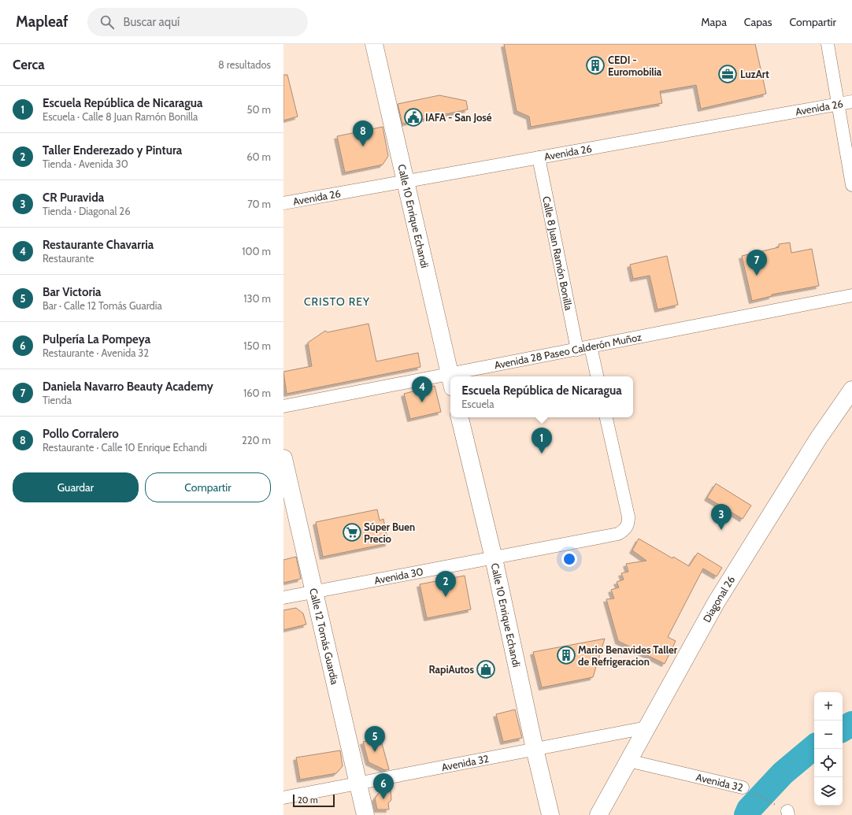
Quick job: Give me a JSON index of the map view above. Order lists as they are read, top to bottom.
{
  "streets": {
    "street": [
      "Avenida 26",
      "Calle 10 Enrique Echandi",
      "Calle 8 Juan Ramón Bonilla",
      "Avenida 28 Paseo Calderón Muñoz",
      "Avenida 30",
      "Diagonal 26",
      "Calle 12 Tomás Guardia",
      "Avenida 32"
    ]
  },
  "crossings": [
    ["Avenida 26", "Calle 10 Enrique Echandi"],
    ["Avenida 26", "Calle 8 Juan Ramón Bonilla"],
    ["Calle 10 Enrique Echandi", "Avenida 30"],
    ["Calle 10 Enrique Echandi", "Avenida 32"],
    ["Calle 8 Juan Ramón Bonilla", "Avenida 28 Paseo Calderón Muñoz"],
    ["Avenida 30", "Calle 12 Tomás Guardia"],
    ["Diagonal 26", "Avenida 32"],
    ["Calle 12 Tomás Guardia", "Avenida 32"]
  ],
  "districts": ["CRISTO REY"],
  "places": {
    "building": ["CEDI - Euromobilia", "Mario Benavides Taller de Refrigeracion"],
    "office": ["LuzArt"],
    "public building": ["IAFA - San José"],
    "supermarket": ["Súper Buen Precio"],
    "shop": ["RapiAutos"]
  },
  "scale_bar": "20 m",
  "page": {
    "header": "Mapleaf",
    "search": "Buscar aquí",
    "nav": ["Mapa", "Capas", "Compartir"],
    "heading": ["Cerca", "8 resultados"],
    "list": [
      {
        "mark": "1",
        "name": "Escuela República de Nicaragua",
        "note": "Escuela · Calle 8 Juan Ramón Bonilla",
        "value": "50 m"
      },
      {
        "mark": "2",
        "name": "Taller Enderezado y Pintura",
        "note": "Tienda · Avenida 30",
        "value": "60 m"
      },
      {
        "mark": "3",
        "name": "CR Puravida",
        "note": "Tienda · Diagonal 26",
        "value": "70 m"
      },
      {
        "mark": "4",
        "name": "Restaurante Chavarria",
        "note": "Restaurante",
        "value": "100 m"
      },
      {
        "mark": "5",
        "name": "Bar Victoria",
        "note": "Bar · Calle 12 Tomás Guardia",
        "value": "130 m"
      },
      {
        "mark": "6",
        "name": "Pulpería La Pompeya",
        "note": "Restaurante · Avenida 32",
        "value": "150 m"
      },
      {
        "mark": "7",
        "name": "Daniela Navarro Beauty Academy",
        "note": "Tienda",
        "value": "160 m"
      },
      {
        "mark": "8",
        "name": "Pollo Corralero",
        "note": "Restaurante · Calle 10 Enrique Echandi",
        "value": "220 m"
      }
    ],
    "pins": [
      "8",
      "7",
      "4",
      "1",
      "3",
      "2",
      "5",
      "6"
    ],
    "popup": ["Escuela República de Nicaragua", "Escuela"],
    "buttons": ["Guardar", "Compartir"],
    "map_buttons": ["+", "−"],
    "scale": "20 m"
  }
}
